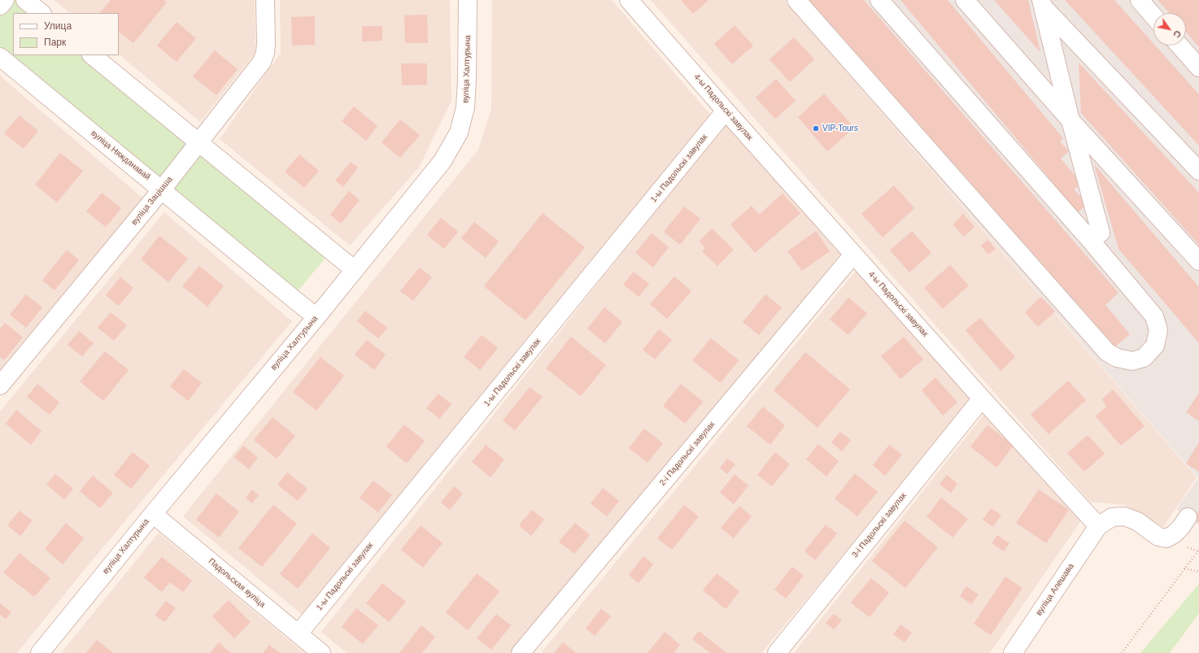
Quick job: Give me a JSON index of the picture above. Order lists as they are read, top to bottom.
{
  "streets": {
    "street": [
      "вуліца Халтурына",
      "4-ы Падольскі завулак",
      "вуліца Няжданавай",
      "1-ы Падольскі завулак",
      "вуліца Зацішша",
      "2-і Падольскі завулак",
      "3-і Падольскі завулак",
      "Падольская вуліца",
      "вуліца Алешава"
    ]
  },
  "crossings": [
    ["вуліца Халтурына", "вуліца Няжданавай"],
    ["вуліца Халтурына", "Падольская вуліца"],
    ["4-ы Падольскі завулак", "1-ы Падольскі завулак"],
    ["4-ы Падольскі завулак", "2-і Падольскі завулак"],
    ["4-ы Падольскі завулак", "3-і Падольскі завулак"],
    ["4-ы Падольскі завулак", "вуліца Алешава"],
    ["вуліца Няжданавай", "вуліца Зацішша"],
    ["1-ы Падольскі завулак", "Падольская вуліца"]
  ],
  "places": ["VIP-Tours"],
  "legend": ["Улица", "Парк"],
  "north": "bottom right"
}
